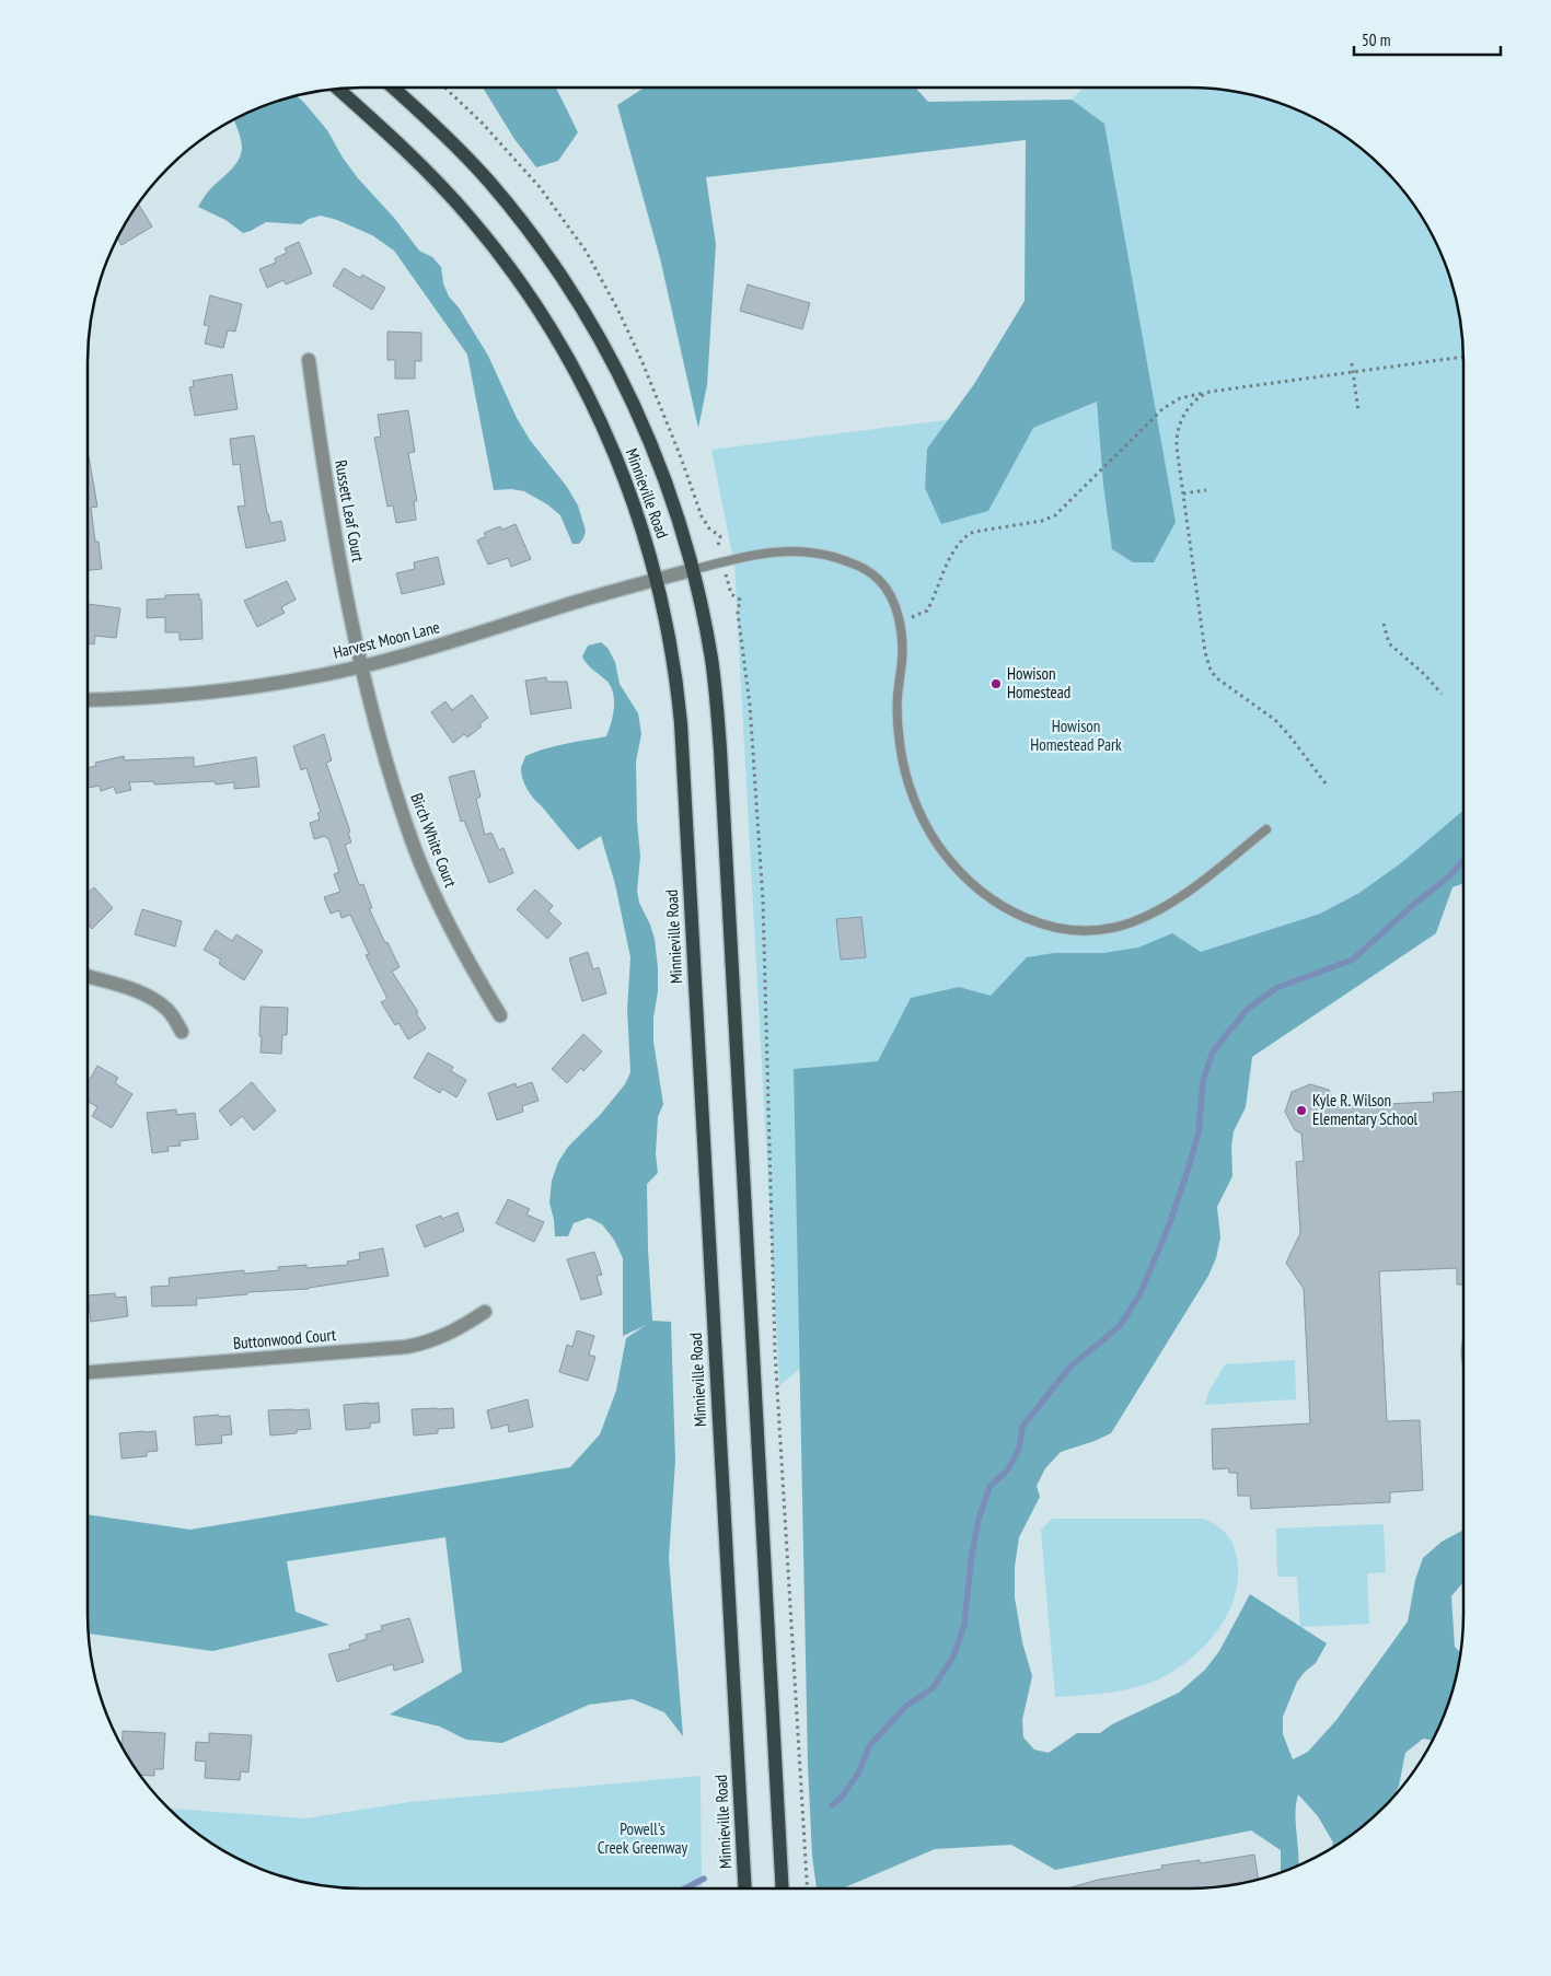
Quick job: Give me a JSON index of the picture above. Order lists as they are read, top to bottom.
{
  "streets": {
    "main road": ["Minnieville Road"],
    "street": [
      "Russett Leaf Court",
      "Harvest Moon Lane",
      "Birch White Court",
      "Buttonwood Court"
    ]
  },
  "crossings": [
    ["Minnieville Road", "Harvest Moon Lane"],
    ["Russett Leaf Court", "Harvest Moon Lane"],
    ["Russett Leaf Court", "Birch White Court"],
    ["Harvest Moon Lane", "Birch White Court"]
  ],
  "parks": ["Howison Homestead Park", "Powell's Creek Greenway"],
  "places": ["Howison Homestead", "Kyle R. Wilson Elementary School"],
  "scale_bar": "50 m"
}
